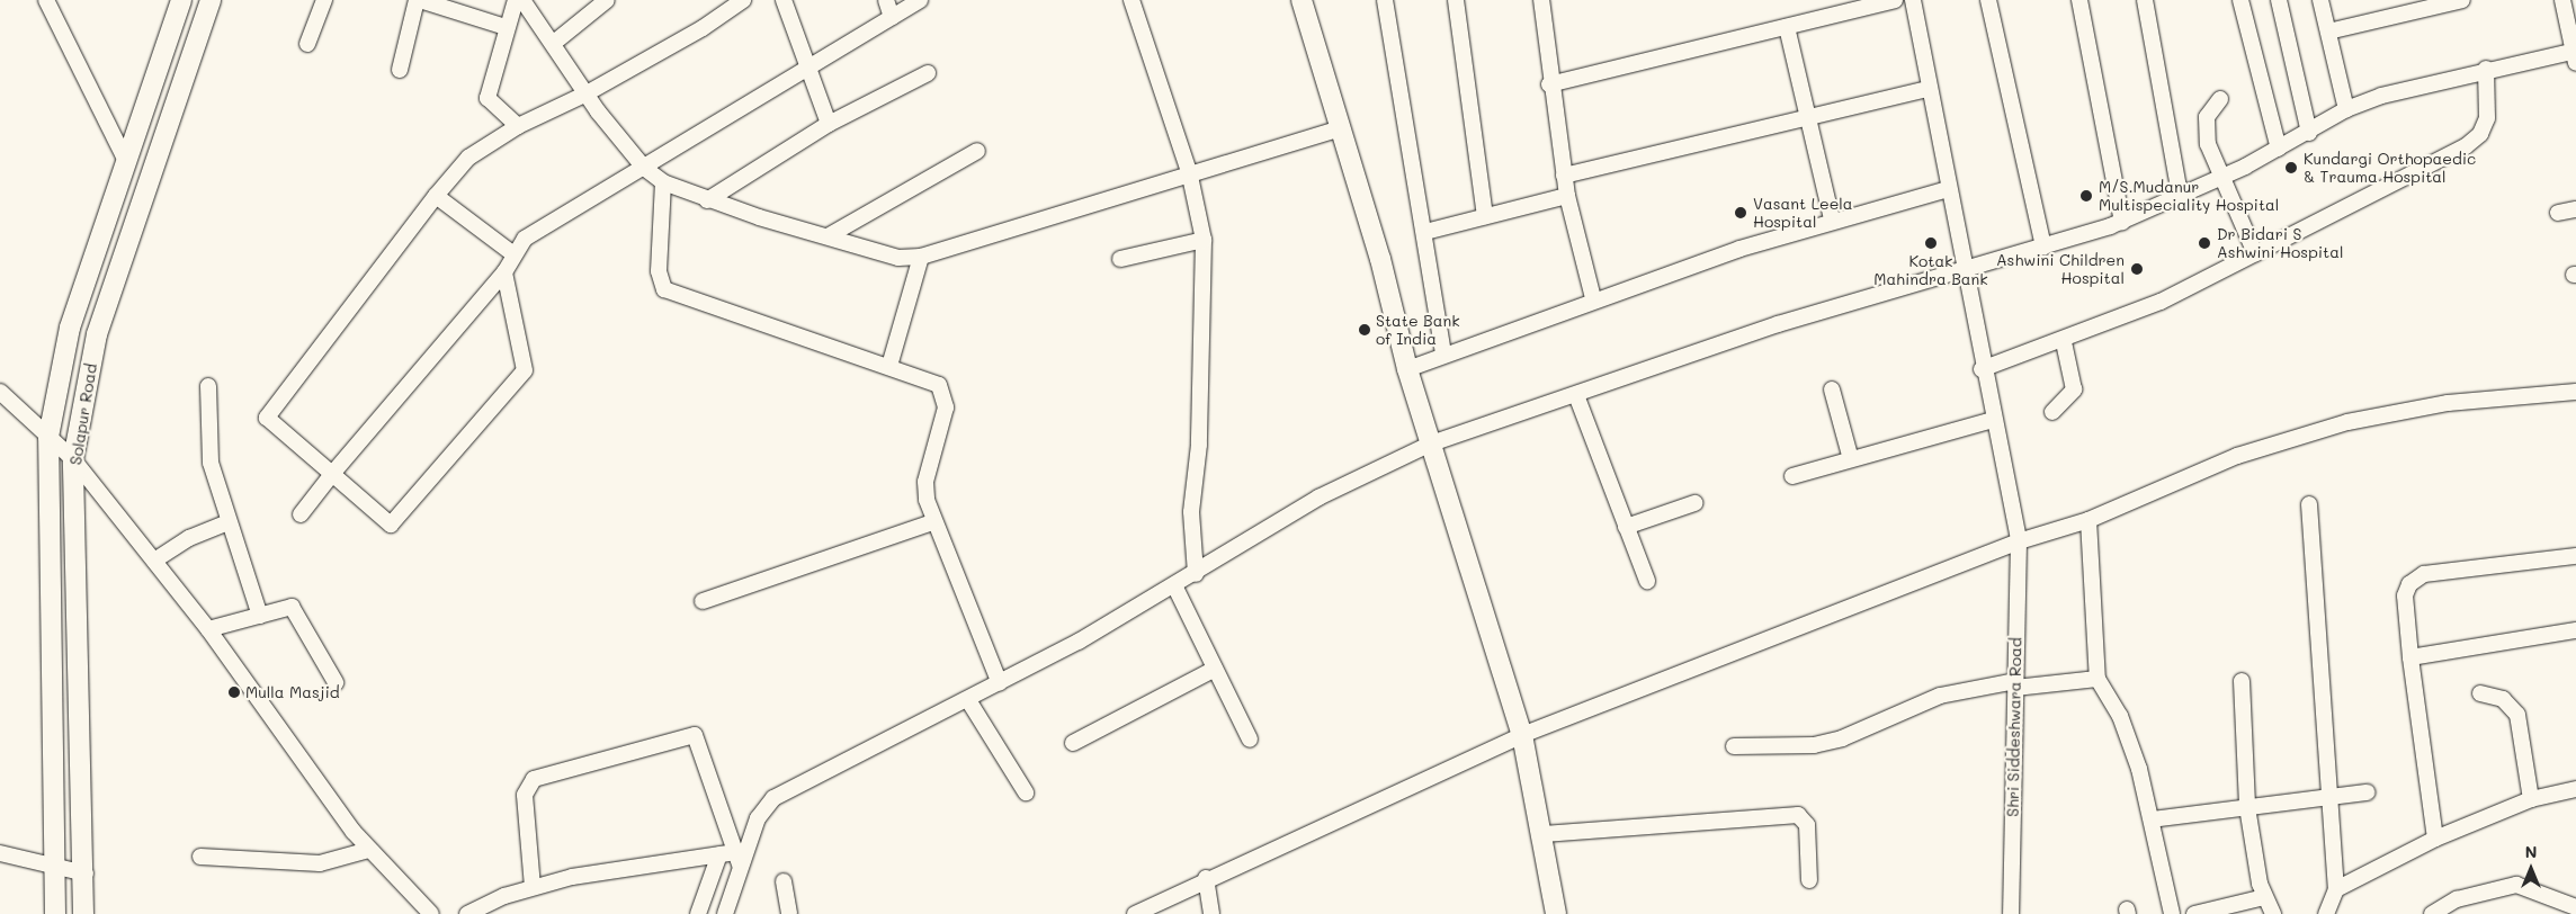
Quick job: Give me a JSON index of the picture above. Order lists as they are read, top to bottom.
{
  "streets": {
    "main road": ["Solapur Road"],
    "street": ["Shri Siddeshwara Road"]
  },
  "places": [
    "Kundargi Orthopaedic & Trauma Hospital",
    "M/S.Mudanur Multispeciality Hospital",
    "Vasant Leela Hospital",
    "Kotak Mahindra Bank",
    "Dr Bidari S Ashwini Hospital",
    "Ashwini Children Hospital",
    "State Bank of India",
    "Mulla Masjid"
  ],
  "north": "top"
}
